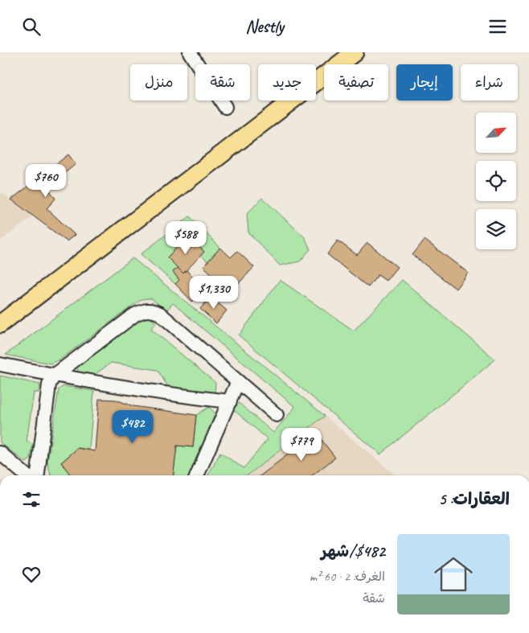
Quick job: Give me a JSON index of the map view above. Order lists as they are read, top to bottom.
{
  "north": "top right",
  "page": {
    "header": "Nestly",
    "chip": [
      "شراء",
      "إيجار",
      "تصفية",
      "جديد",
      "شقة",
      "منزل"
    ],
    "price": [
      "$760",
      "$588",
      "$1,330",
      "$482",
      "$779"
    ],
    "heading": "العقارات: 5",
    "list": [
      {
        "name": "$482/شهر",
        "note": "الغرف: 2 · 60 m² · شقة"
      }
    ]
  }
}
